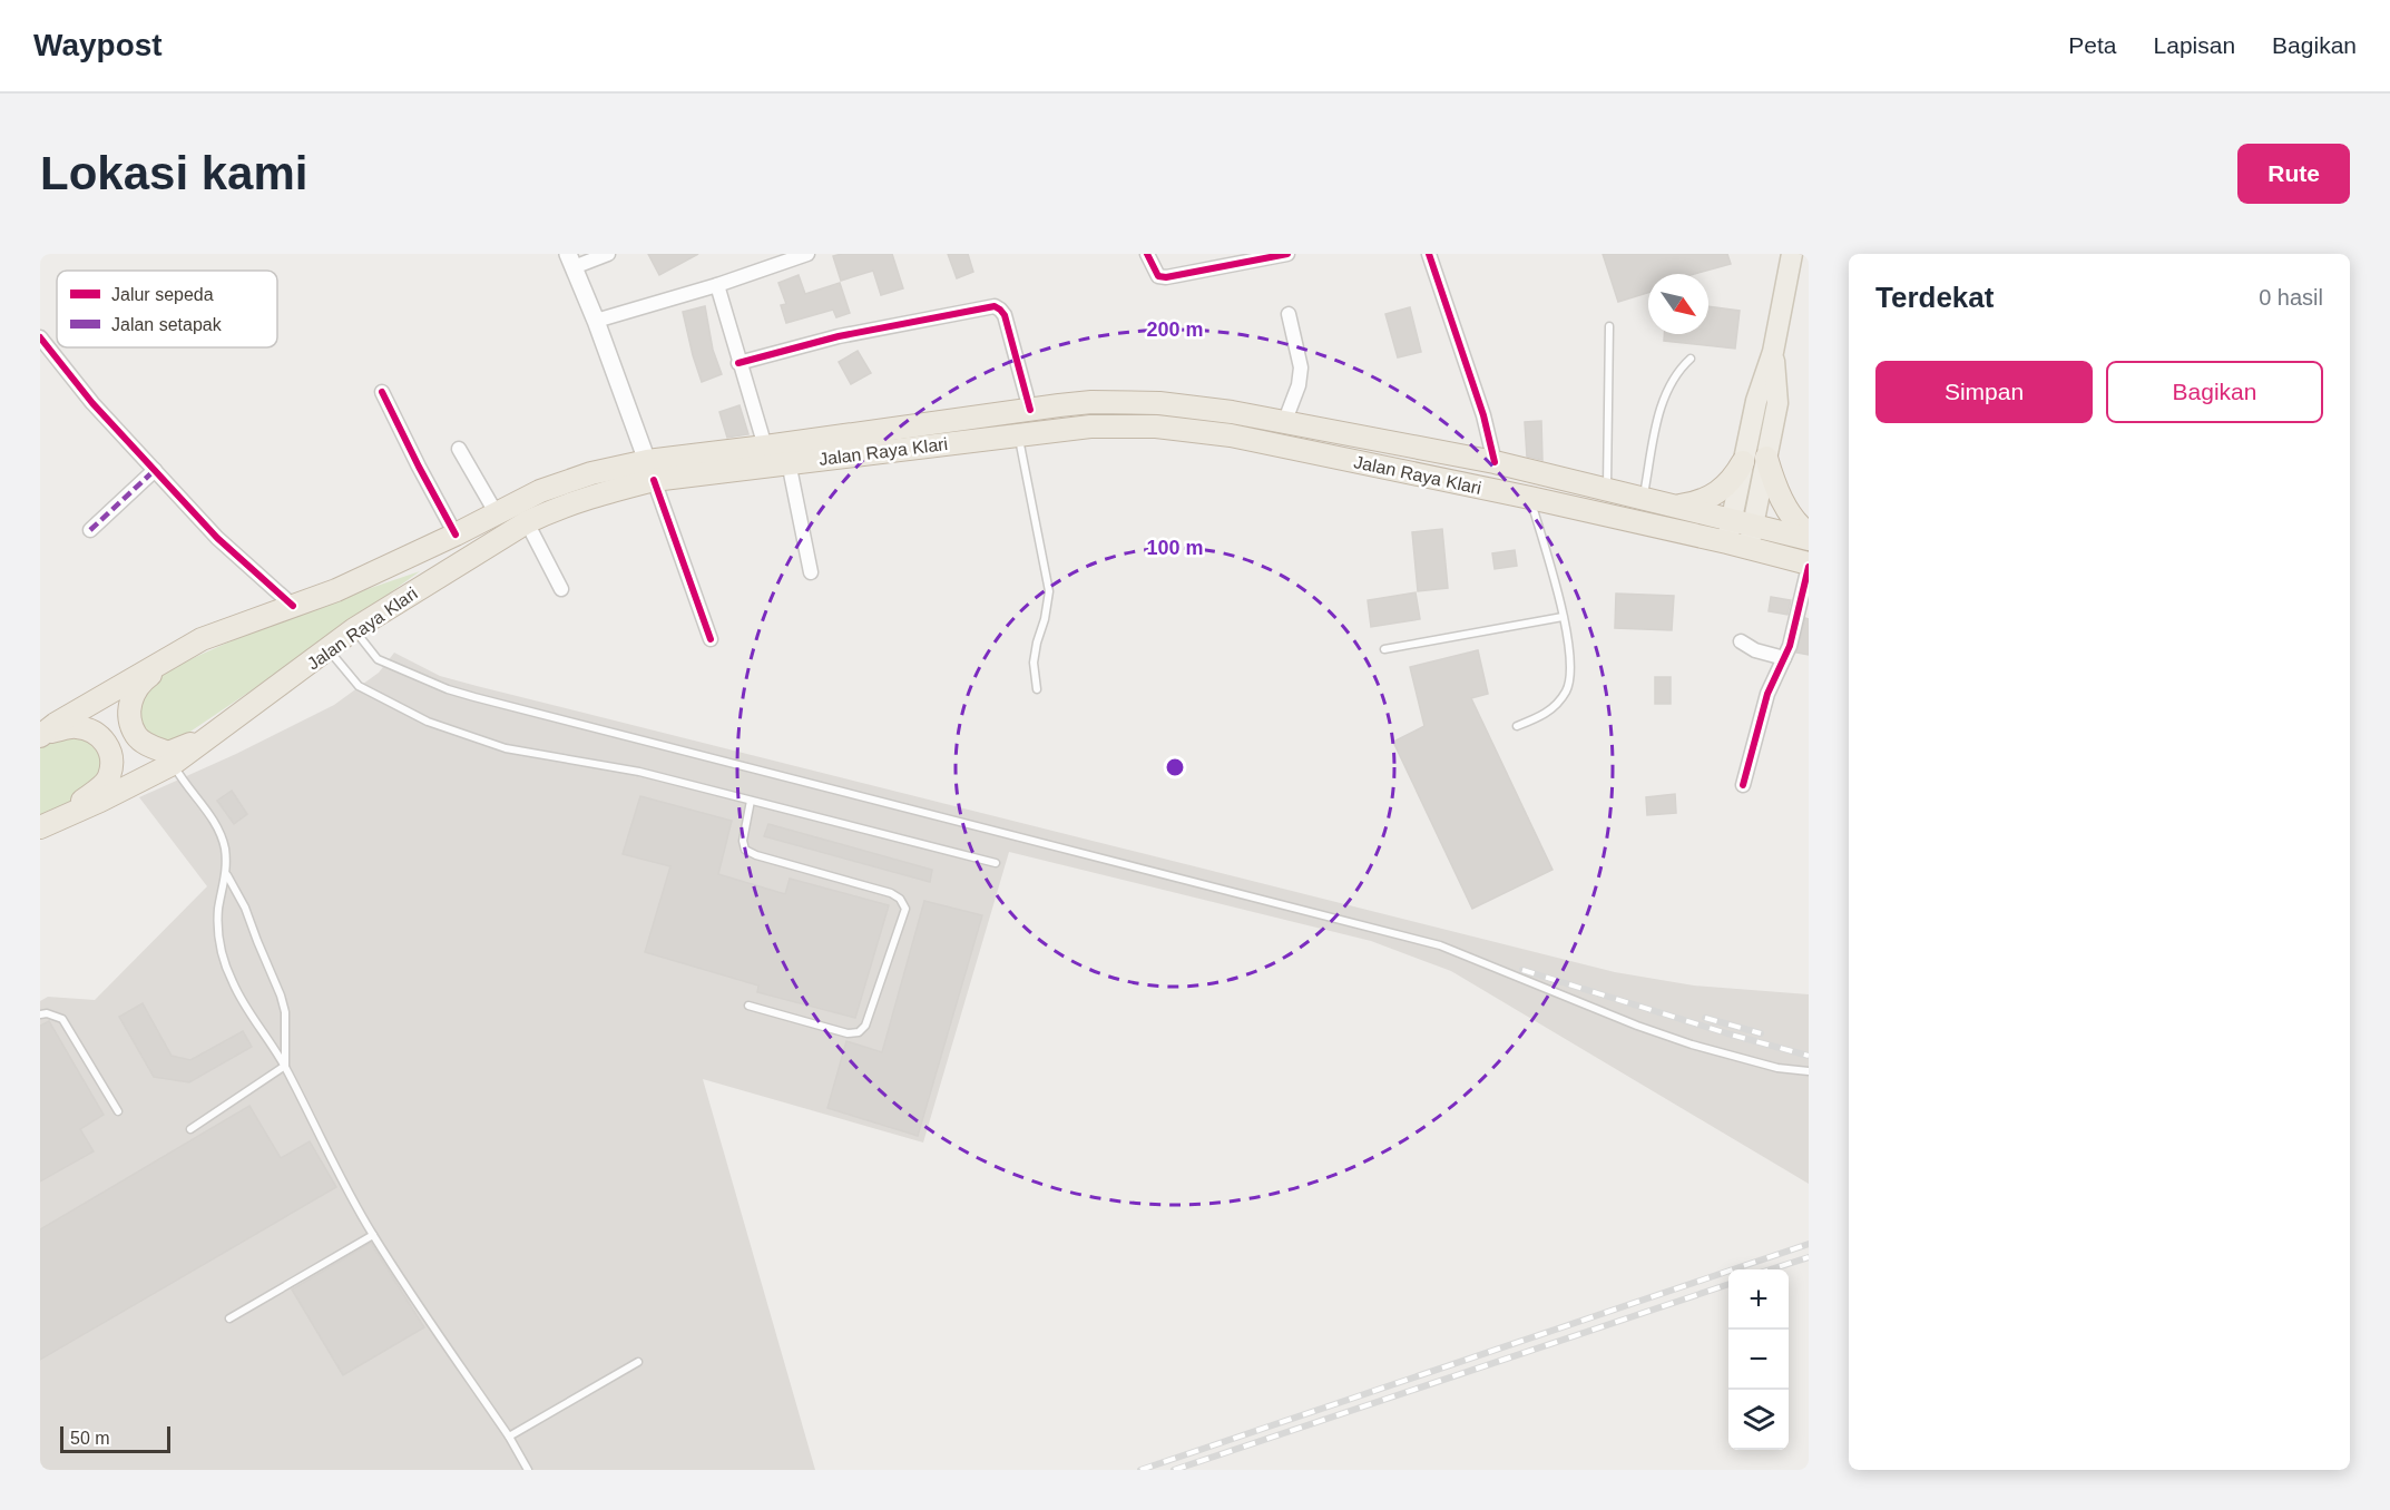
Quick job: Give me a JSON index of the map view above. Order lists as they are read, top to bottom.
{
  "streets": {
    "highway": ["Jalan Raya Klari"]
  },
  "legend": ["Jalur sepeda", "Jalan setapak"],
  "scale_bar": "50 m",
  "north": "bottom right",
  "page": {
    "header": "Waypost",
    "nav": ["Peta", "Lapisan", "Bagikan"],
    "buttons": [
      "Rute",
      ["Simpan", "Bagikan"]
    ],
    "title": "Lokasi kami",
    "heading": ["Terdekat", "0 hasil"],
    "map_buttons": ["+", "−"],
    "scale": "50 m"
  },
  "rings": ["200 m", "100 m"]
}
